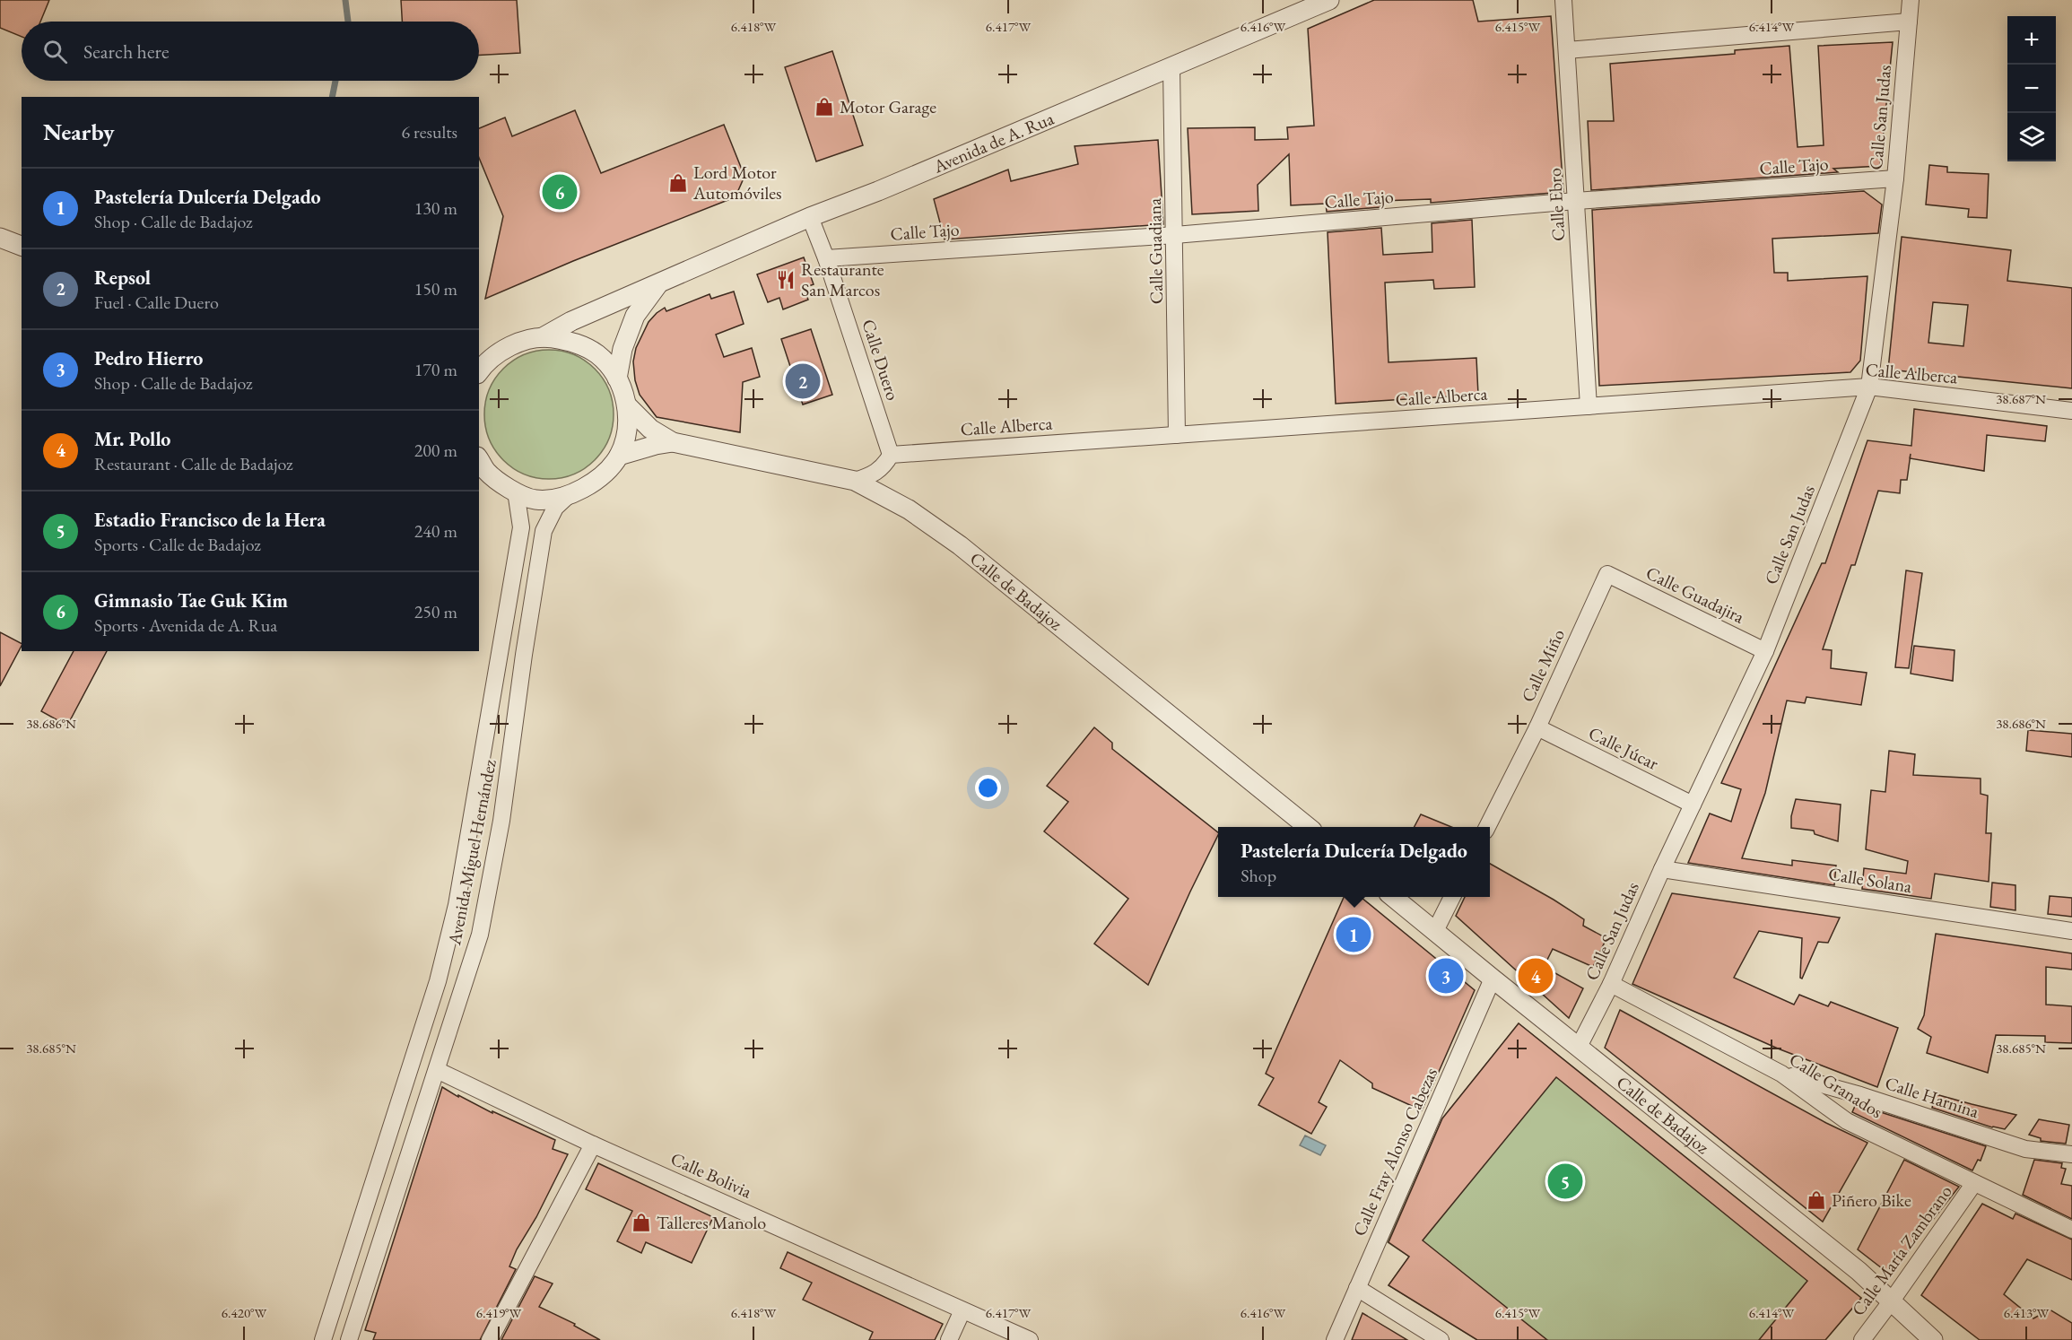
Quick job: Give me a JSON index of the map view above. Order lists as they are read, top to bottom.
{
  "streets": {
    "street": [
      "Calle San Judas",
      "Avenida de A. Rua",
      "Calle Tajo",
      "Calle Ebro",
      "Calle Guadiana",
      "Calle Duero",
      "Calle Alberca",
      "Calle de Badajoz",
      "Calle Guadajira",
      "Calle Miño",
      "Calle Júcar",
      "Avenida Miguel Hernández",
      "Calle Solana",
      "Calle Granados",
      "Calle Harnina",
      "Calle Fray Alonso Cabezas",
      "Calle Bolivia",
      "Calle María Zambrano"
    ]
  },
  "crossings": [
    ["Calle San Judas", "Calle Tajo"],
    ["Calle San Judas", "Calle Alberca"],
    ["Calle San Judas", "Calle de Badajoz"],
    ["Calle San Judas", "Calle Guadajira"],
    ["Calle San Judas", "Calle Júcar"],
    ["Calle San Judas", "Calle Solana"],
    ["Calle San Judas", "Calle Granados"],
    ["Avenida de A. Rua", "Calle Guadiana"],
    ["Avenida de A. Rua", "Calle Duero"],
    ["Calle Tajo", "Calle Ebro"],
    ["Calle Tajo", "Calle Guadiana"],
    ["Calle Tajo", "Calle Duero"],
    ["Calle Ebro", "Calle Alberca"],
    ["Calle Guadiana", "Calle Alberca"],
    ["Calle Duero", "Calle Alberca"],
    ["Calle de Badajoz", "Calle Fray Alonso Cabezas"],
    ["Calle de Badajoz", "Calle María Zambrano"],
    ["Calle Guadajira", "Calle Miño"],
    ["Calle Miño", "Calle Júcar"],
    ["Avenida Miguel Hernández", "Calle Bolivia"],
    ["Calle Granados", "Calle Harnina"],
    ["Calle Granados", "Calle María Zambrano"]
  ],
  "places": {
    "shop": [
      "Motor Garage",
      "Lord Motor Automóviles",
      "Piñero Bike",
      "Talleres Manolo"
    ],
    "restaurant": ["Restaurante San Marcos"]
  },
  "page": {
    "map_buttons": ["+", "−"],
    "search": "Search here",
    "heading": ["Nearby", "6 results"],
    "list": [
      {
        "mark": "1",
        "name": "Pastelería Dulcería Delgado",
        "note": "Shop · Calle de Badajoz",
        "value": "130 m"
      },
      {
        "mark": "2",
        "name": "Repsol",
        "note": "Fuel · Calle Duero",
        "value": "150 m"
      },
      {
        "mark": "3",
        "name": "Pedro Hierro",
        "note": "Shop · Calle de Badajoz",
        "value": "170 m"
      },
      {
        "mark": "4",
        "name": "Mr. Pollo",
        "note": "Restaurant · Calle de Badajoz",
        "value": "200 m"
      },
      {
        "mark": "5",
        "name": "Estadio Francisco de la Hera",
        "note": "Sports · Calle de Badajoz",
        "value": "240 m"
      },
      {
        "mark": "6",
        "name": "Gimnasio Tae Guk Kim",
        "note": "Sports · Avenida de A. Rua",
        "value": "250 m"
      }
    ],
    "pins": [
      "6",
      "2",
      "1",
      "3",
      "4",
      "5"
    ],
    "popup": ["Pastelería Dulcería Delgado", "Shop"]
  },
  "coordinates": [
    "6.418°W",
    "6.417°W",
    "6.416°W",
    "6.415°W",
    "6.414°W",
    "38.687°N",
    "38.686°N",
    "38.685°N",
    "6.420°W",
    "6.419°W",
    "6.413°W"
  ]
}
